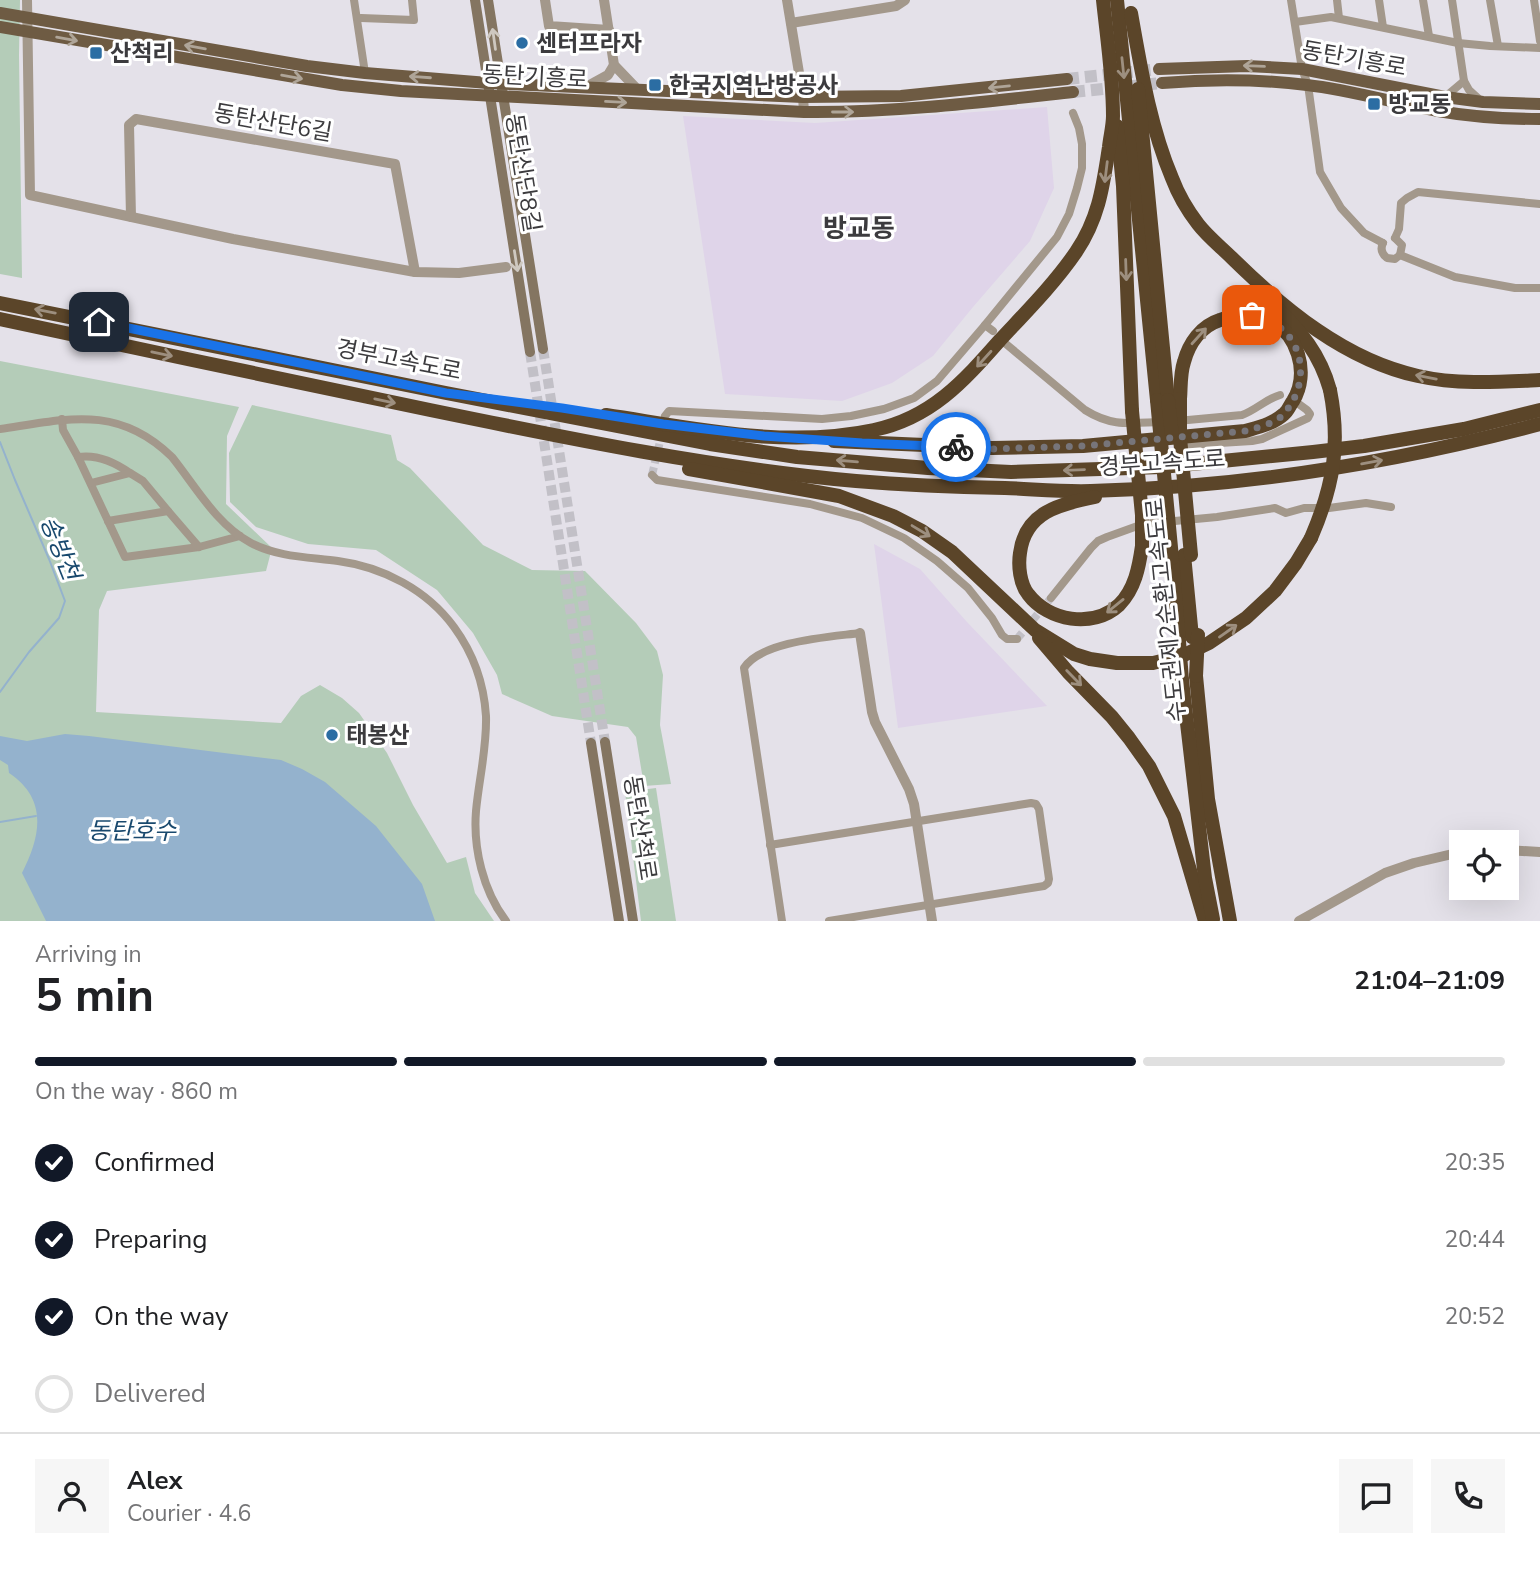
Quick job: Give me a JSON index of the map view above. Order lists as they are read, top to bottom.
{
  "streets": {
    "highway": ["경부고속도로", "수도권제2순환고속도로"],
    "main road": ["동탄기흥로", "동탄산단8길", "동탄산척로"],
    "street": ["동탄산단6길"]
  },
  "crossings": [
    ["동탄기흥로", "동탄산단8길"]
  ],
  "districts": ["방교동"],
  "water": ["송방천", "동탄호수"],
  "places": {
    "other": ["센터프라자", "태봉산"],
    "transit": ["산척리", "한국지역난방공사", "방교동"]
  },
  "page": {
    "heading": ["5 min", "Arriving in", "21:04–21:09"],
    "panel": ["Alex", "Courier · 4.6"],
    "bar": "On the way · 860 m",
    "list": [
      ["Confirmed", "20:35"],
      ["Preparing", "20:44"],
      ["On the way", "20:52"],
      "Delivered"
    ]
  }
}
